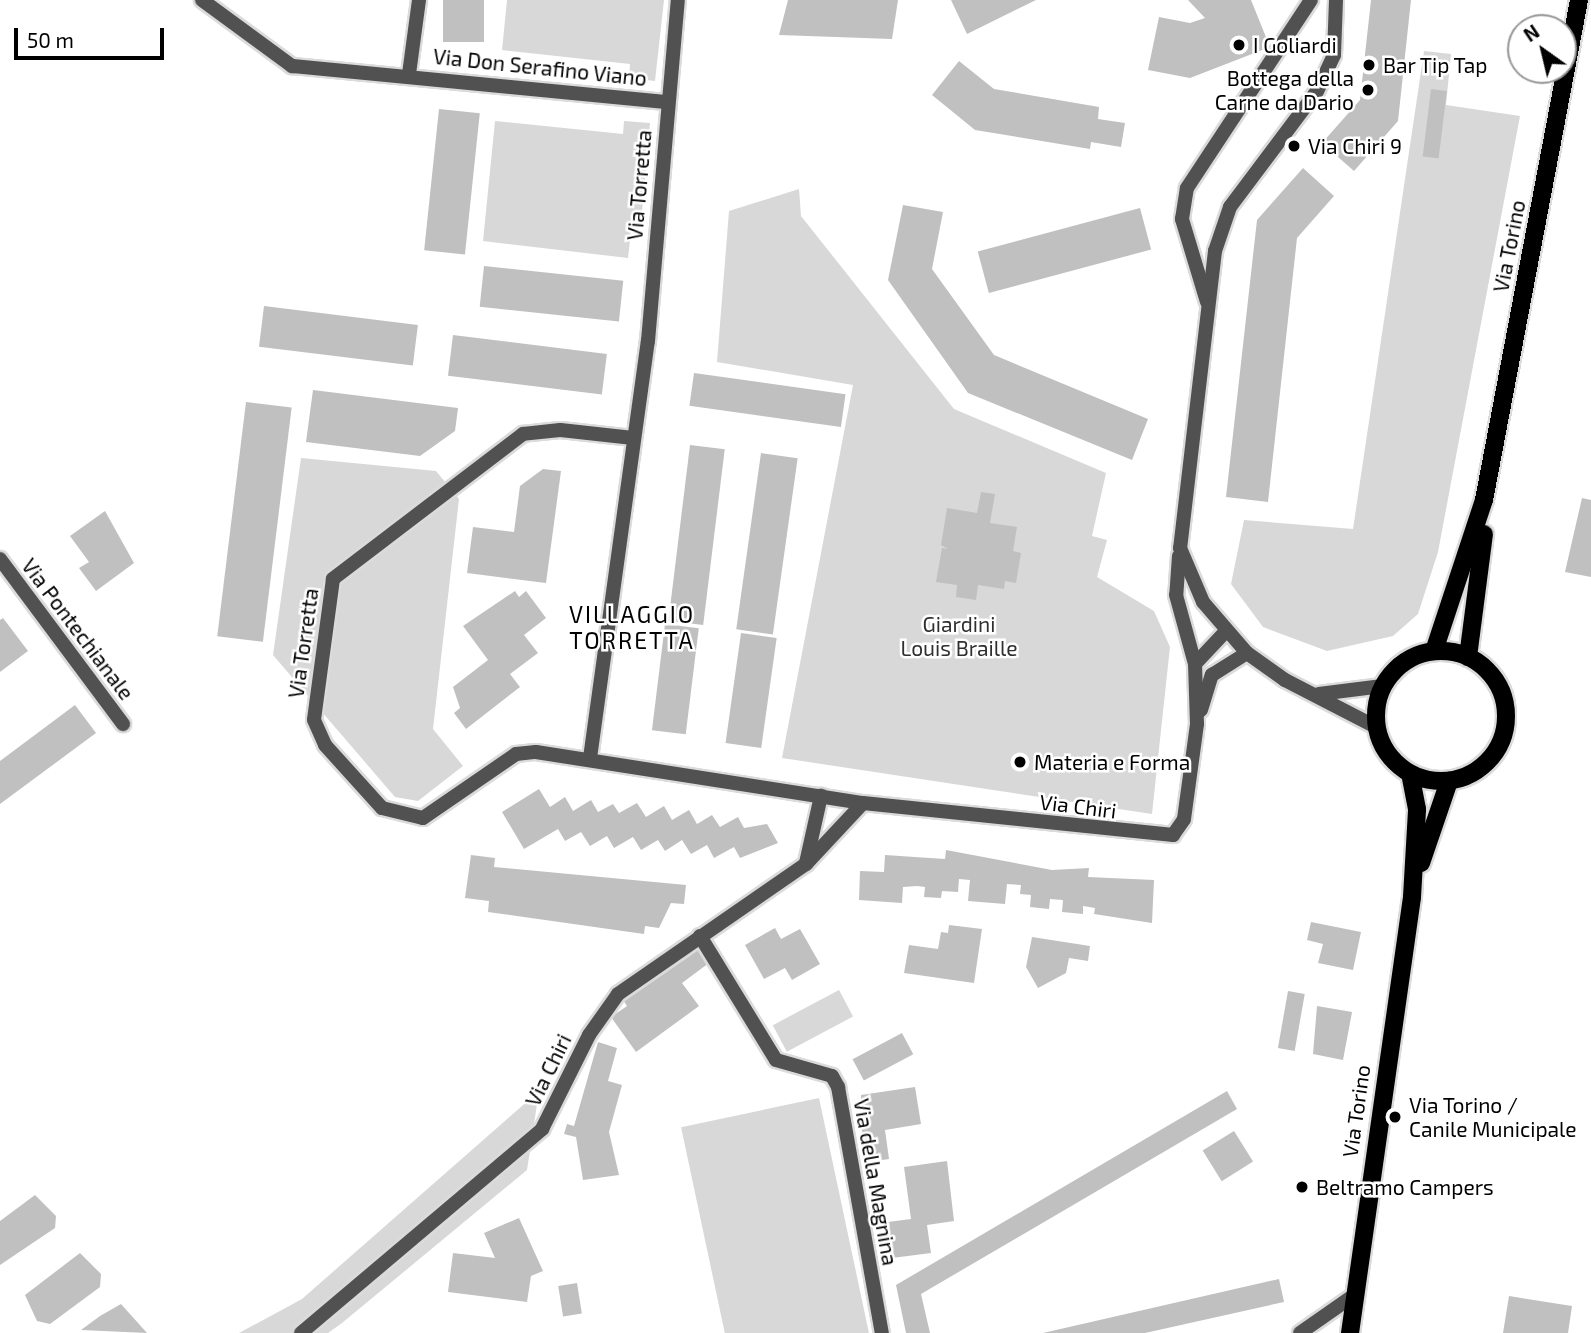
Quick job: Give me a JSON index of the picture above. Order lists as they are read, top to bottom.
{
  "streets": {
    "main road": ["Via Torino"],
    "street": [
      "Via Don Serafino Viano",
      "Via Torretta",
      "Via Pontechianale",
      "Via Chiri",
      "Via della Magnina"
    ]
  },
  "crossings": [
    ["Via Don Serafino Viano", "Via Torretta"],
    ["Via Torretta", "Via Chiri"],
    ["Via Torino", "Via Chiri"],
    ["Via Chiri", "Via della Magnina"]
  ],
  "districts": ["VILLAGGIO TORRETTA"],
  "parks": ["Giardini Louis Braille"],
  "places": [
    "I Goliardi",
    "Bar Tip Tap",
    "Bottega della Carne da Dario",
    "Via Chiri 9",
    "Materia e Forma",
    "Via Torino / Canile Municipale",
    "Beltramo Campers"
  ],
  "scale_bar": "50 m",
  "north": "top left"
}
